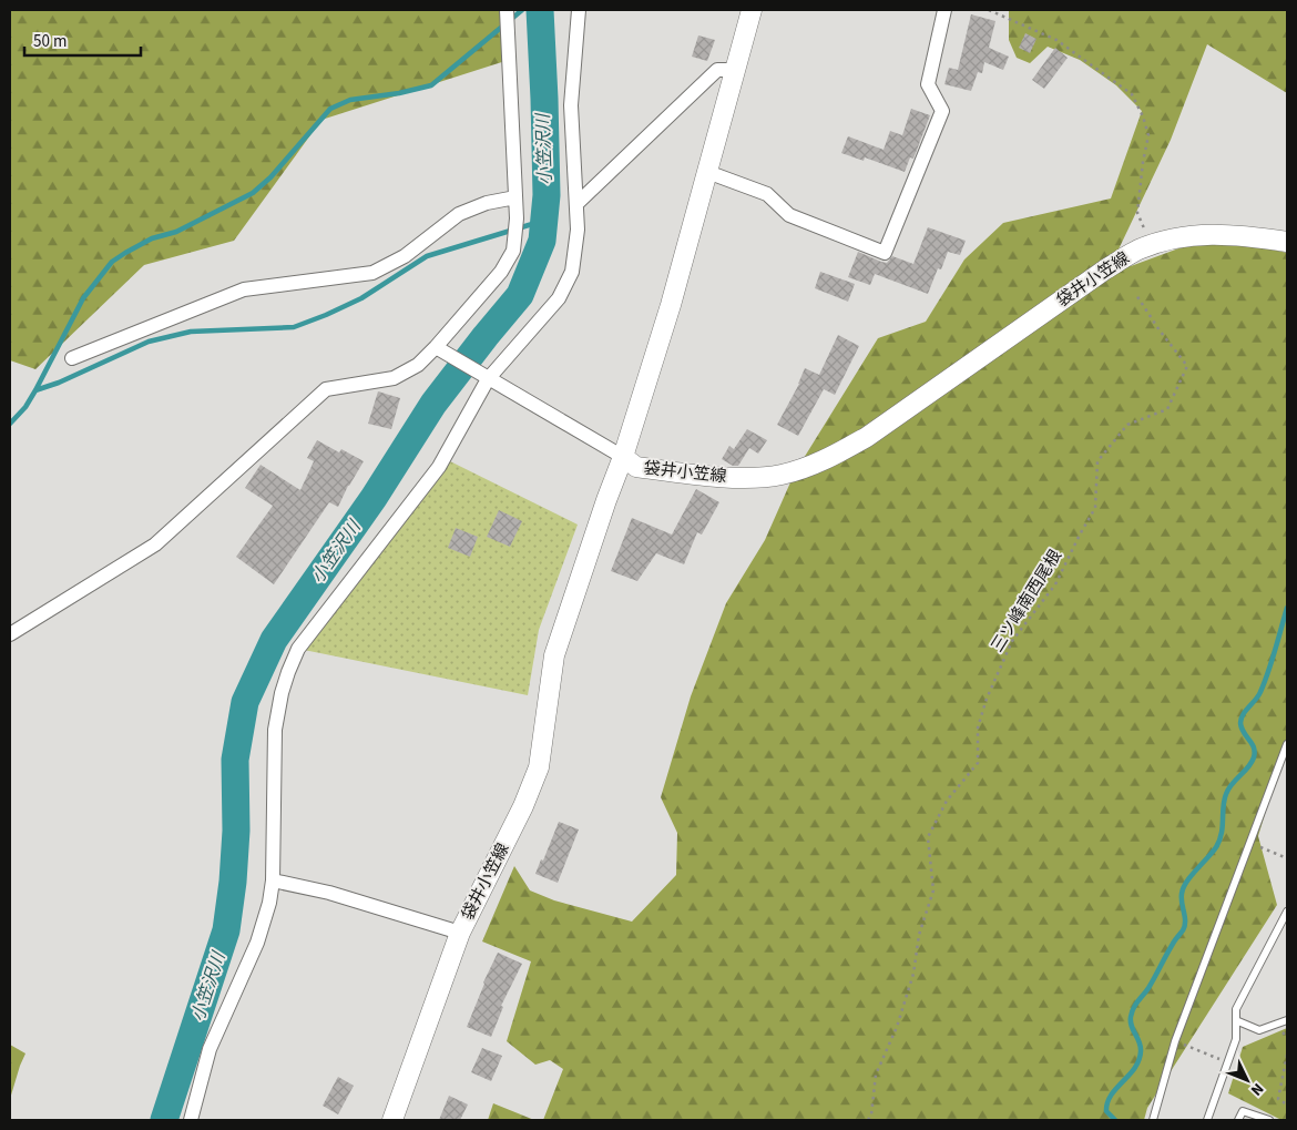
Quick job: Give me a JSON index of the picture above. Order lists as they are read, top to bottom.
{
  "streets": {
    "main road": ["袋井小笠線"],
    "path": ["三ツ峰南西尾根"]
  },
  "water": ["小笠沢川"],
  "scale_bar": "50 m",
  "north": "bottom right"
}
